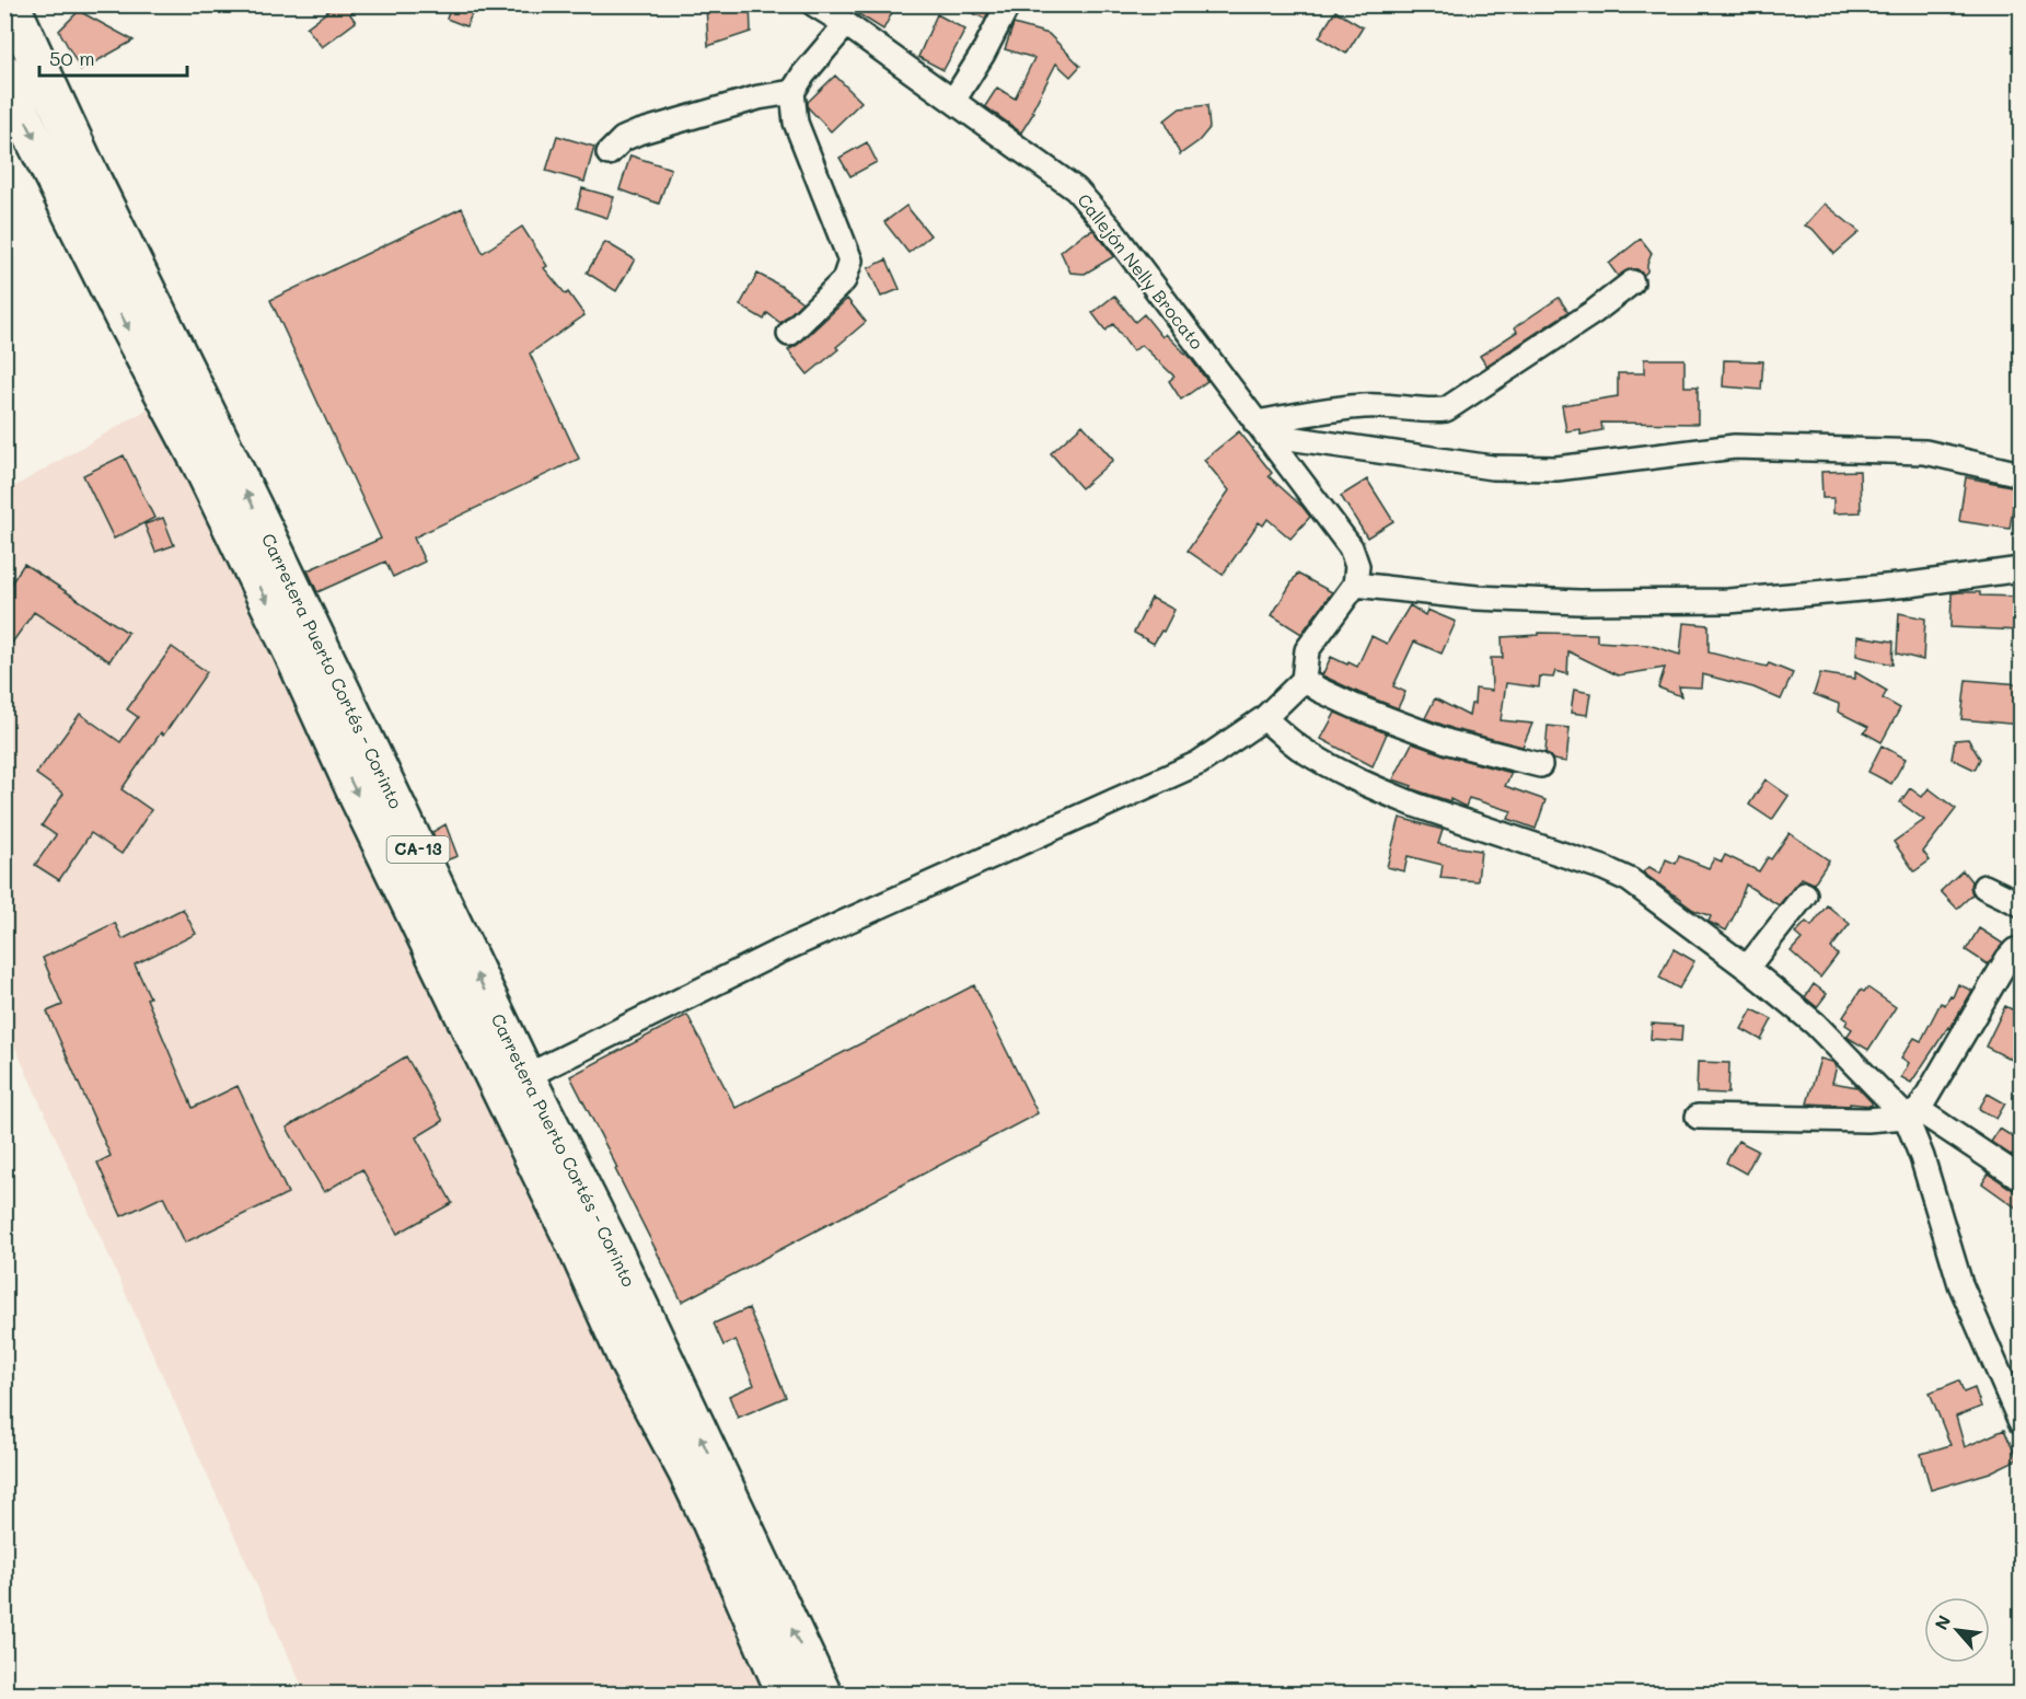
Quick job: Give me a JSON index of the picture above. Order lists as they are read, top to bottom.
{
  "streets": {
    "highway": ["Carretera Puerto Cortés - Corinto", "CA-13"],
    "street": ["Callejón Nelly Brocato"]
  },
  "scale_bar": "50 m",
  "north": "top left"
}
